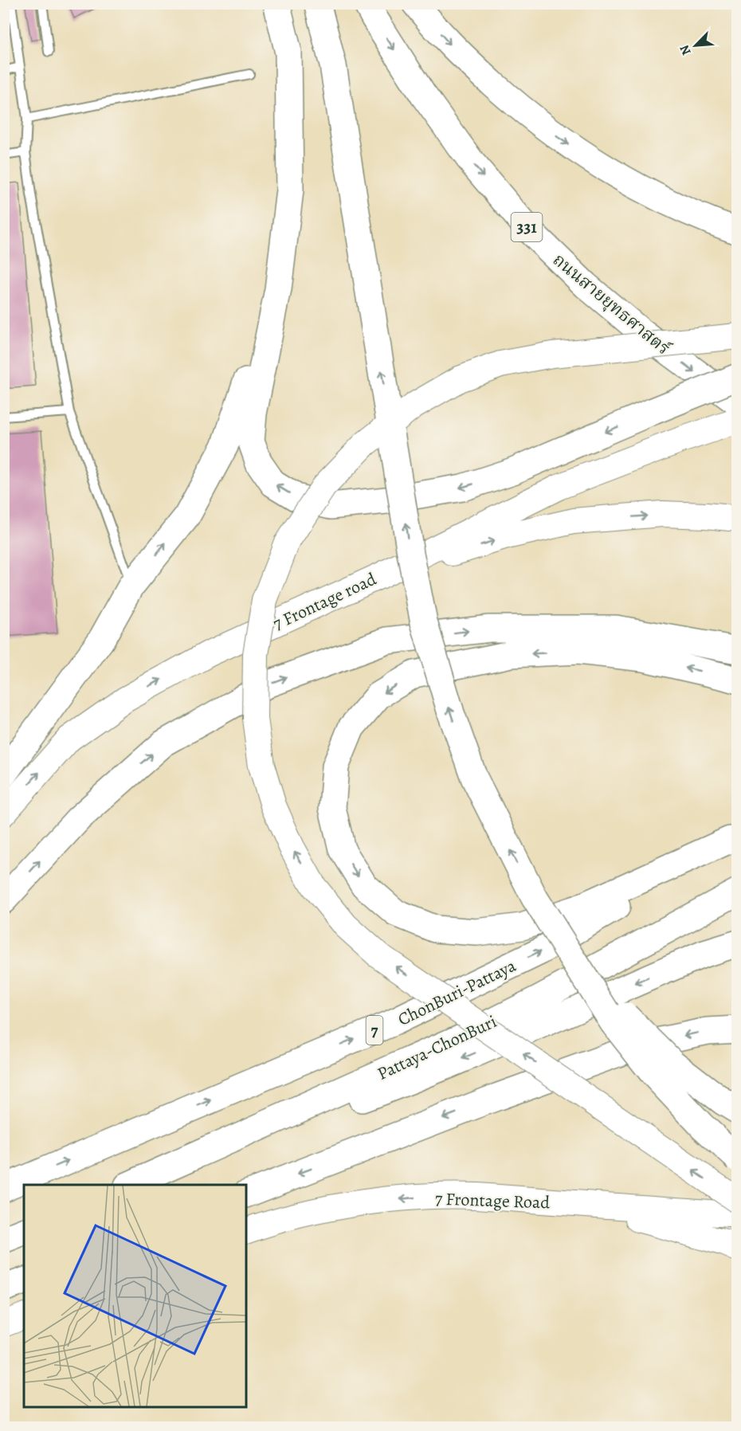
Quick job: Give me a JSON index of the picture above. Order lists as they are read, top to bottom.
{
  "streets": {
    "main road": [
      "331",
      "ถนนสายยุทธศาสตร์",
      "7 Frontage road",
      "ChonBuri-Pattaya",
      "7",
      "Pattaya-ChonBuri",
      "7 Frontage Road"
    ]
  },
  "north": "bottom left"
}
